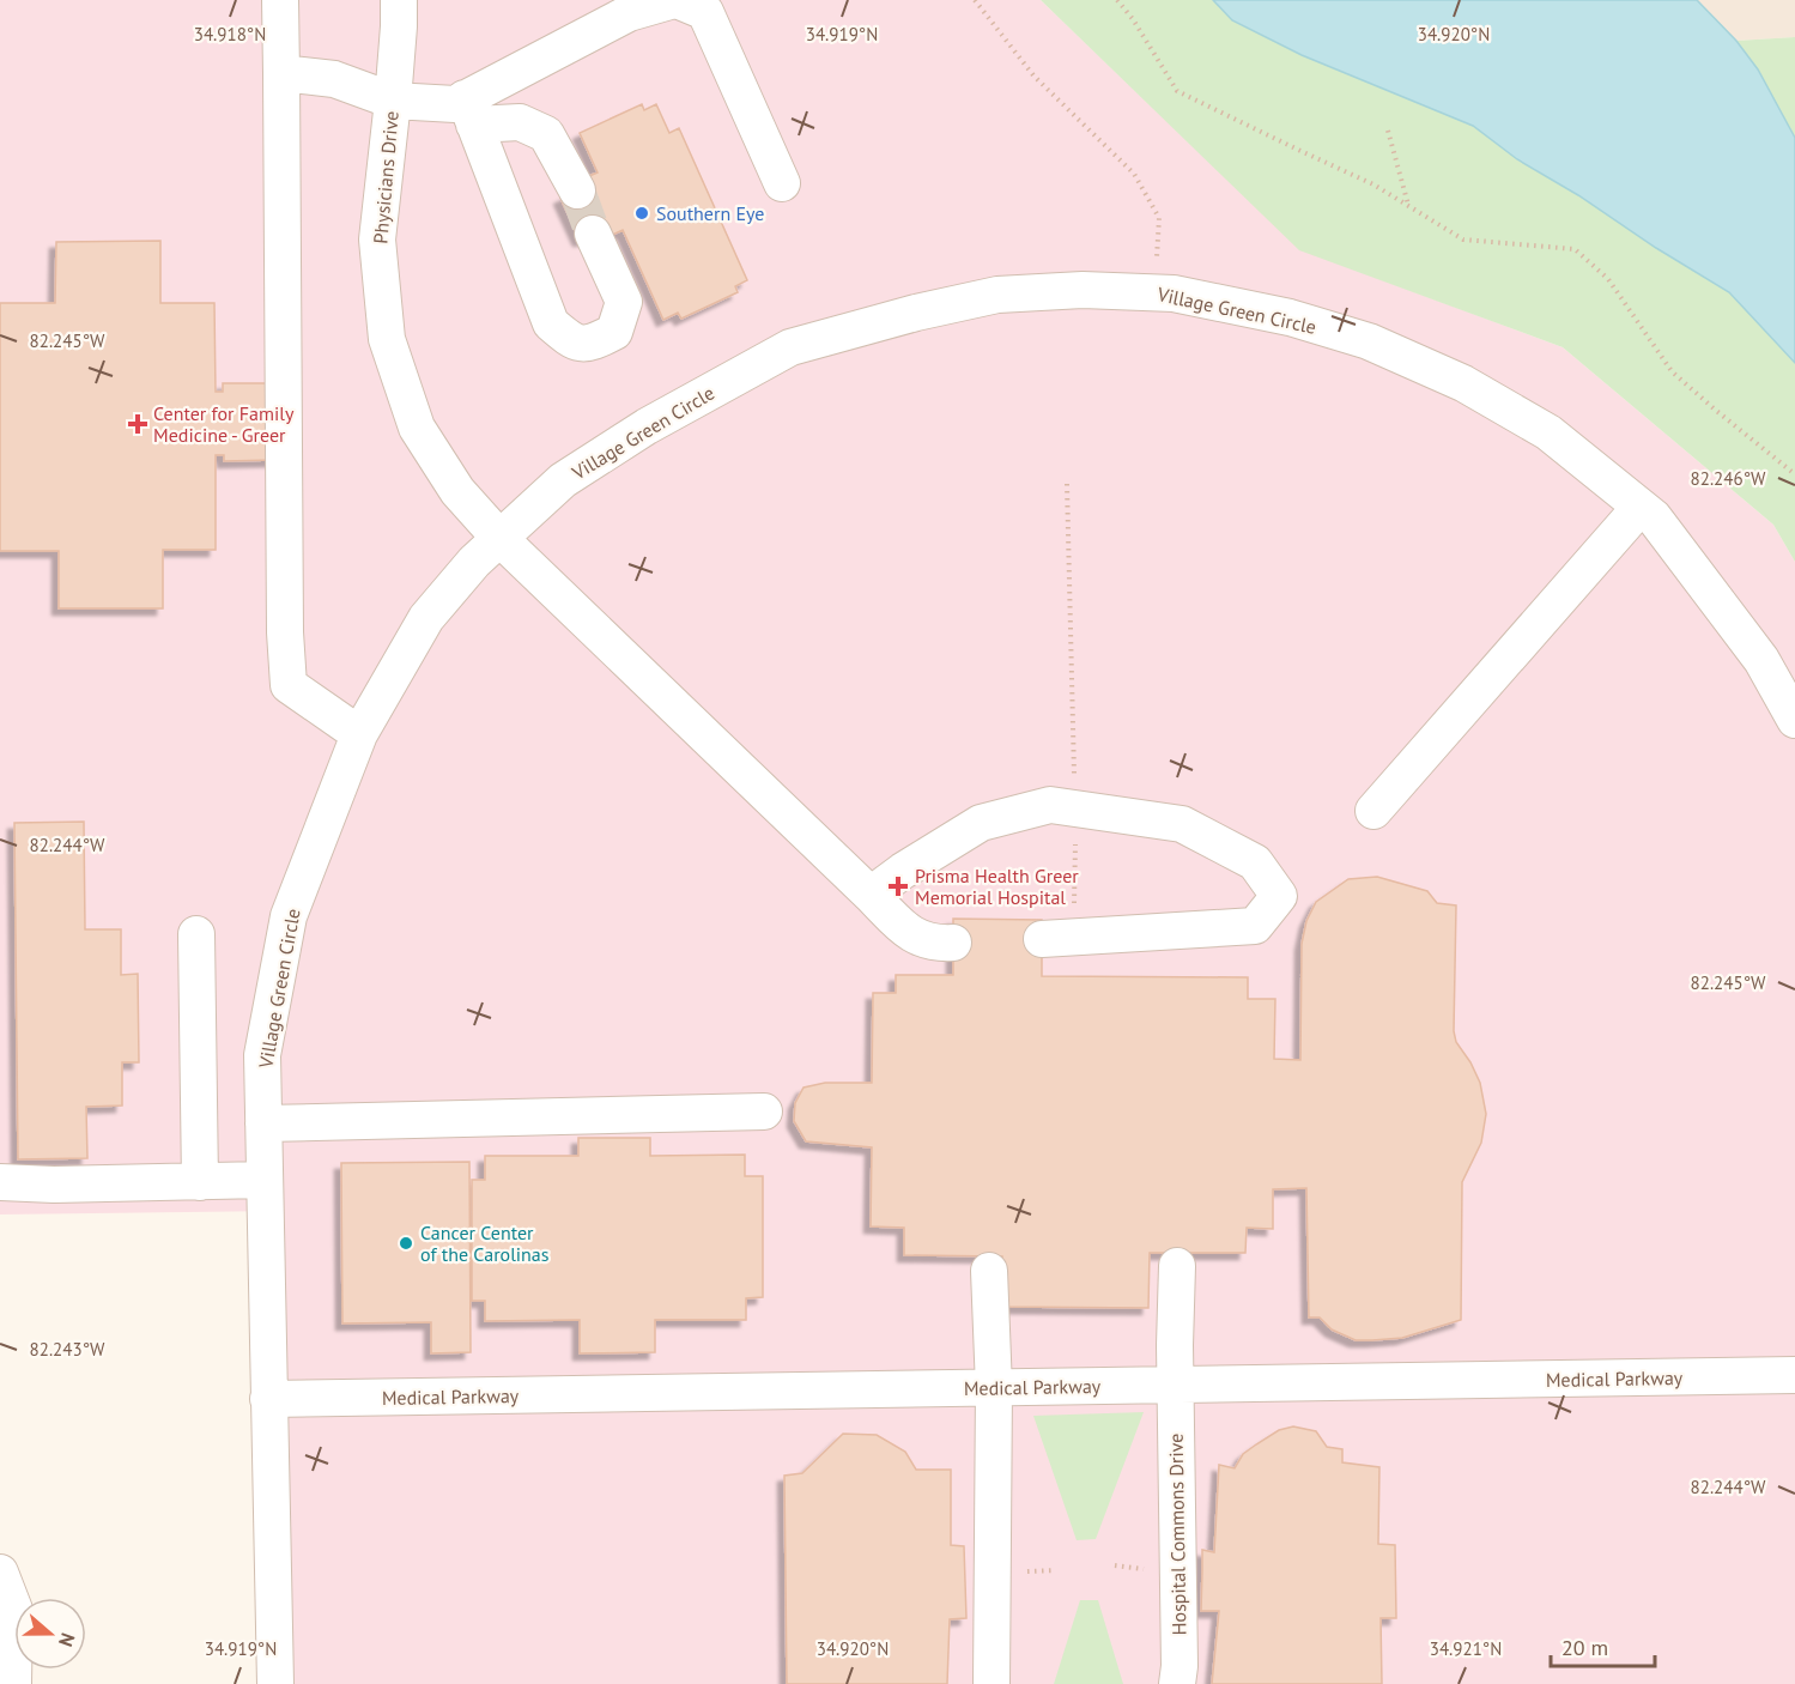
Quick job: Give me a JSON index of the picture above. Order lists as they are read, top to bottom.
{
  "streets": {
    "street": [
      "Physicians Drive",
      "Village Green Circle",
      "Medical Parkway",
      "Hospital Commons Drive"
    ]
  },
  "crossings": [
    ["Physicians Drive", "Village Green Circle"],
    ["Village Green Circle", "Medical Parkway"],
    ["Medical Parkway", "Hospital Commons Drive"]
  ],
  "places": {
    "other": ["Southern Eye", "Cancer Center of the Carolinas"],
    "health": ["Center for Family Medicine - Greer", "Prisma Health Greer Memorial Hospital"]
  },
  "scale_bar": "20 m",
  "north": "right",
  "coordinates": [
    "34.918°N",
    "34.919°N",
    "34.920°N",
    "82.245°W",
    "82.246°W",
    "82.244°W",
    "82.243°W",
    "34.921°N"
  ]
}
